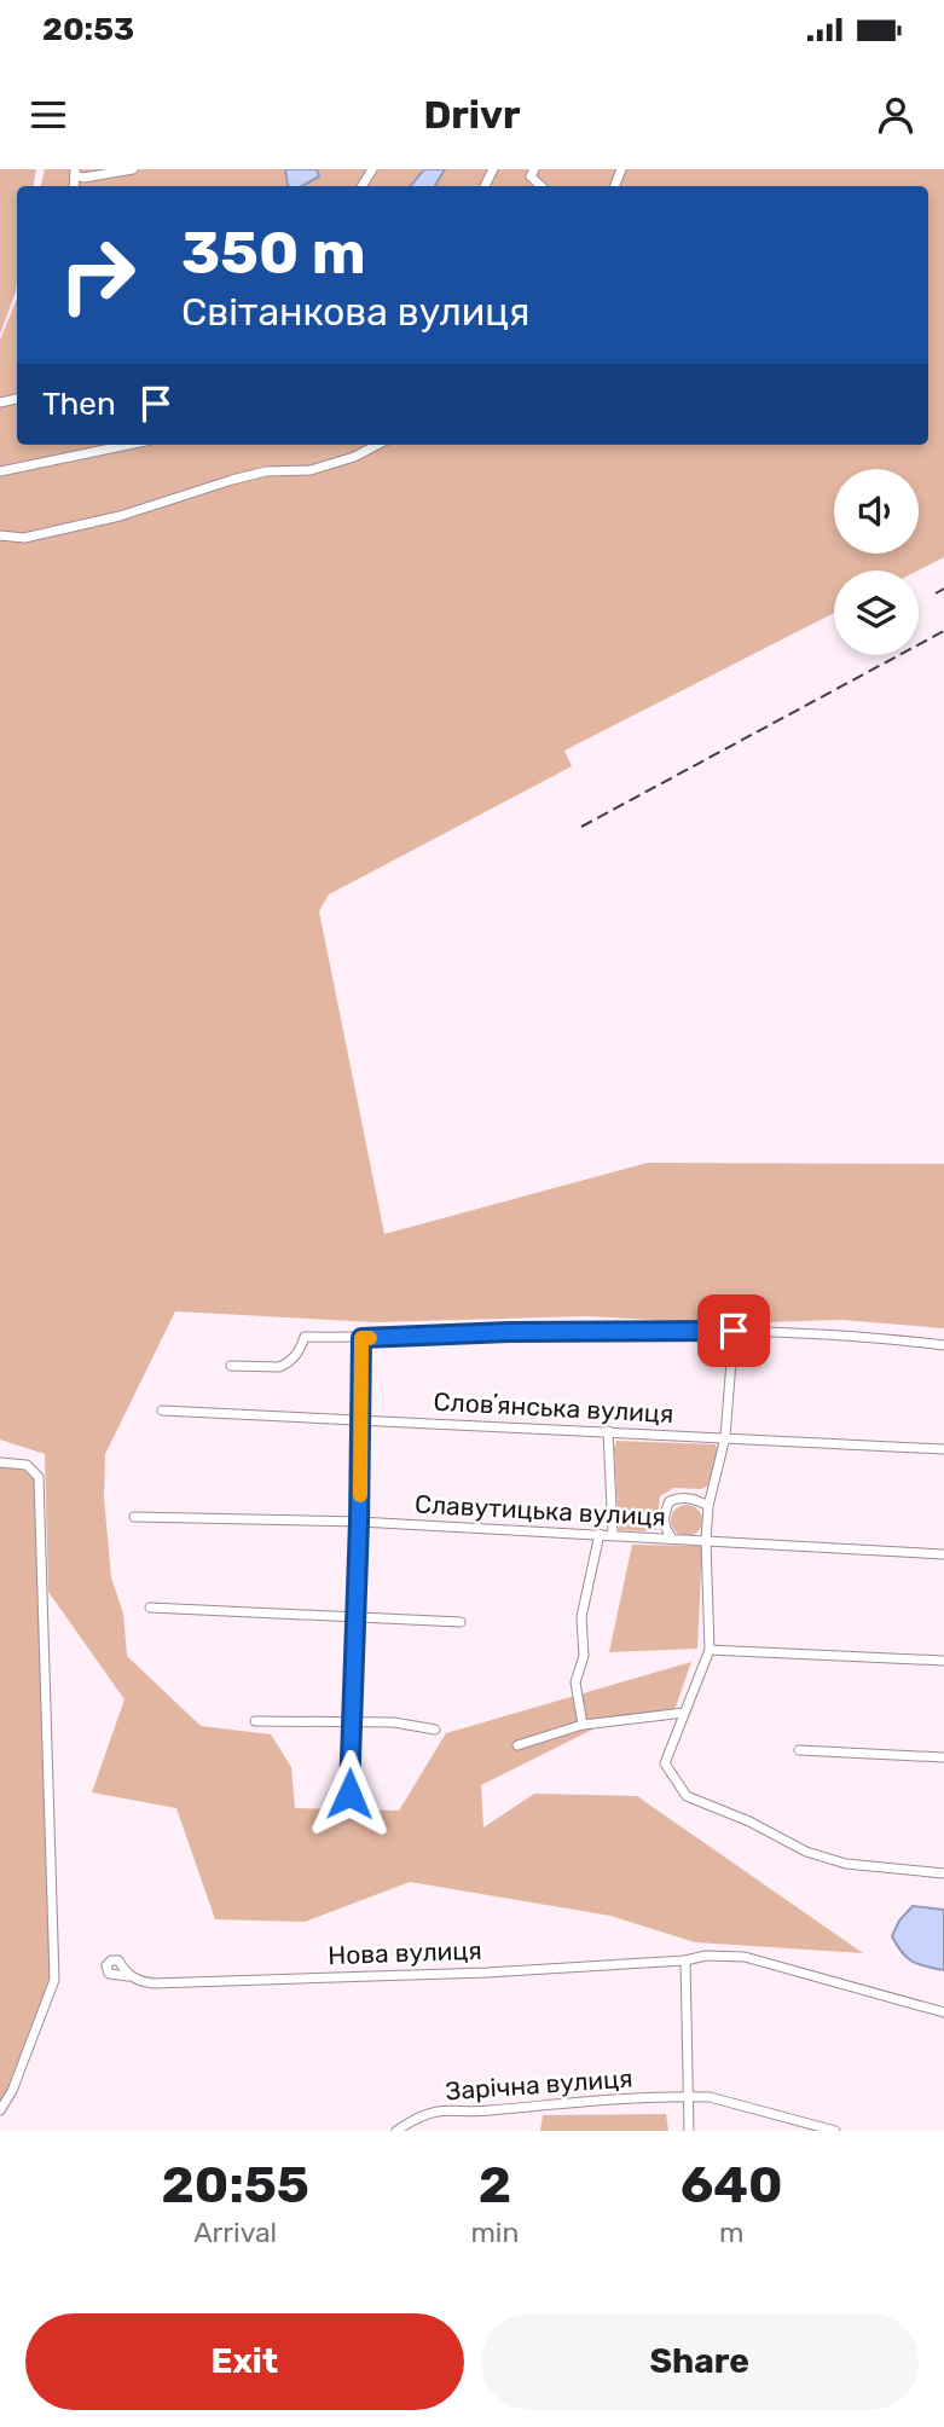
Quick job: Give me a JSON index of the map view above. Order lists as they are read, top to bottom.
{
  "streets": {
    "street": [
      "Словʼянська вулиця",
      "Славутицька вулиця",
      "Нова вулиця",
      "Зарічна вулиця"
    ]
  },
  "page": {
    "status": "20:53",
    "header": "Drivr",
    "turn": ["350 m", "Світанкова вулиця"],
    "then": "Then",
    "eta": [
      "20:55",
      "Arrival",
      "2",
      "min",
      "640",
      "m"
    ],
    "buttons": ["Exit", "Share"]
  }
}
